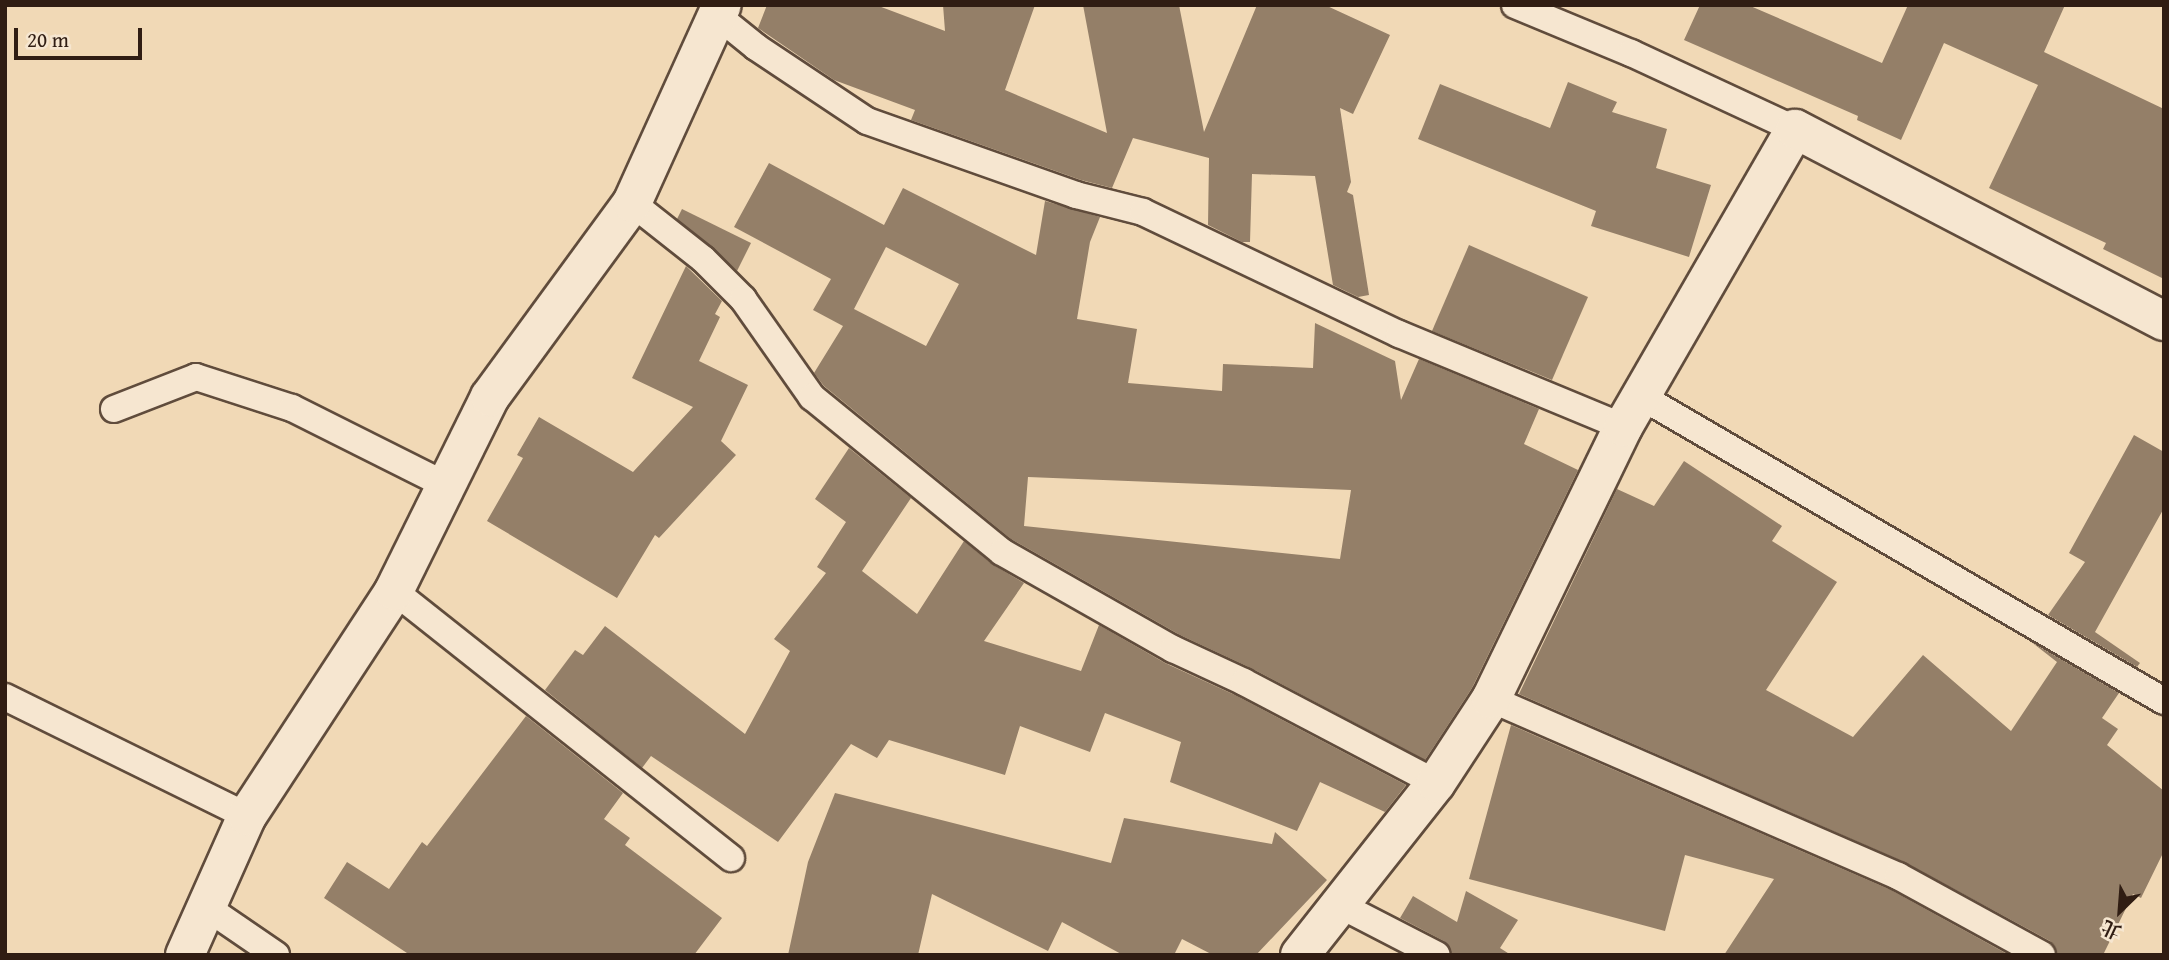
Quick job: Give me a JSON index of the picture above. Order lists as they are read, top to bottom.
{
  "scale_bar": "20 m",
  "north": "bottom left"
}
